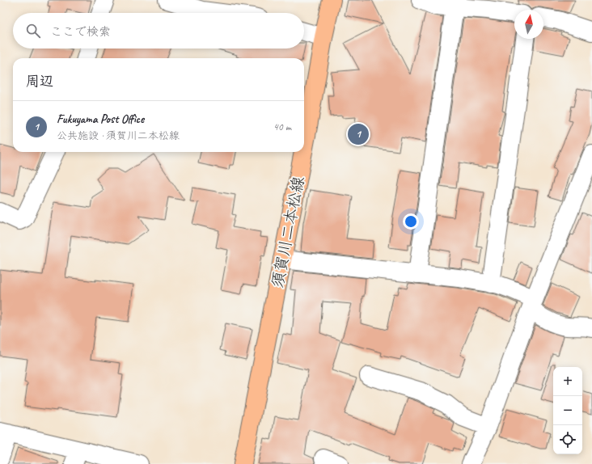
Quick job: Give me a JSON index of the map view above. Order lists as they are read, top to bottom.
{
  "streets": {
    "main road": ["須賀川二本松線"]
  },
  "north": "top",
  "page": {
    "search": "ここで検索",
    "heading": "周辺",
    "list": [
      {
        "mark": "1",
        "name": "Fukuyama Post Office",
        "note": "公共施設 · 須賀川二本松線",
        "value": "40 m"
      }
    ],
    "pins": "1",
    "map_buttons": ["+", "−"]
  }
}
